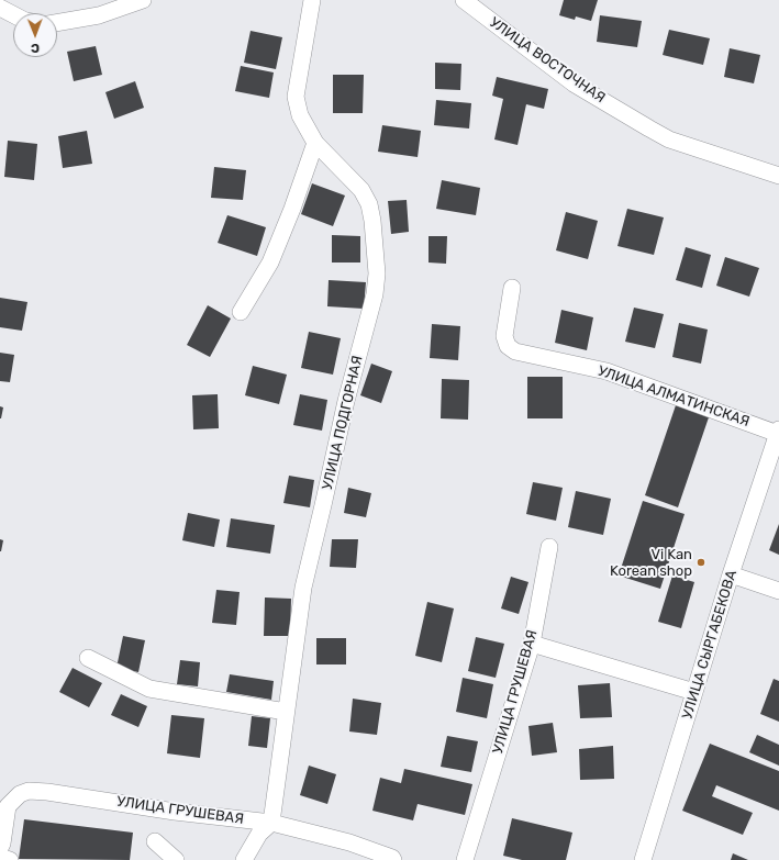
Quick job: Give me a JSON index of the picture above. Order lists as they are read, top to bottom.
{
  "streets": {
    "street": [
      "УЛИЦА ВОСТОЧНАЯ",
      "УЛИЦА АЛМАТИНСКАЯ",
      "УЛИЦА ПОДГОРНАЯ",
      "УЛИЦА СЫРГАБЕКОВА",
      "УЛИЦА ГРУШЕВАЯ"
    ]
  },
  "crossings": [
    ["УЛИЦА АЛМАТИНСКАЯ", "УЛИЦА СЫРГАБЕКОВА"],
    ["УЛИЦА ПОДГОРНАЯ", "УЛИЦА ГРУШЕВАЯ"]
  ],
  "places": ["Vi Kan Korean shop"],
  "north": "bottom"
}
